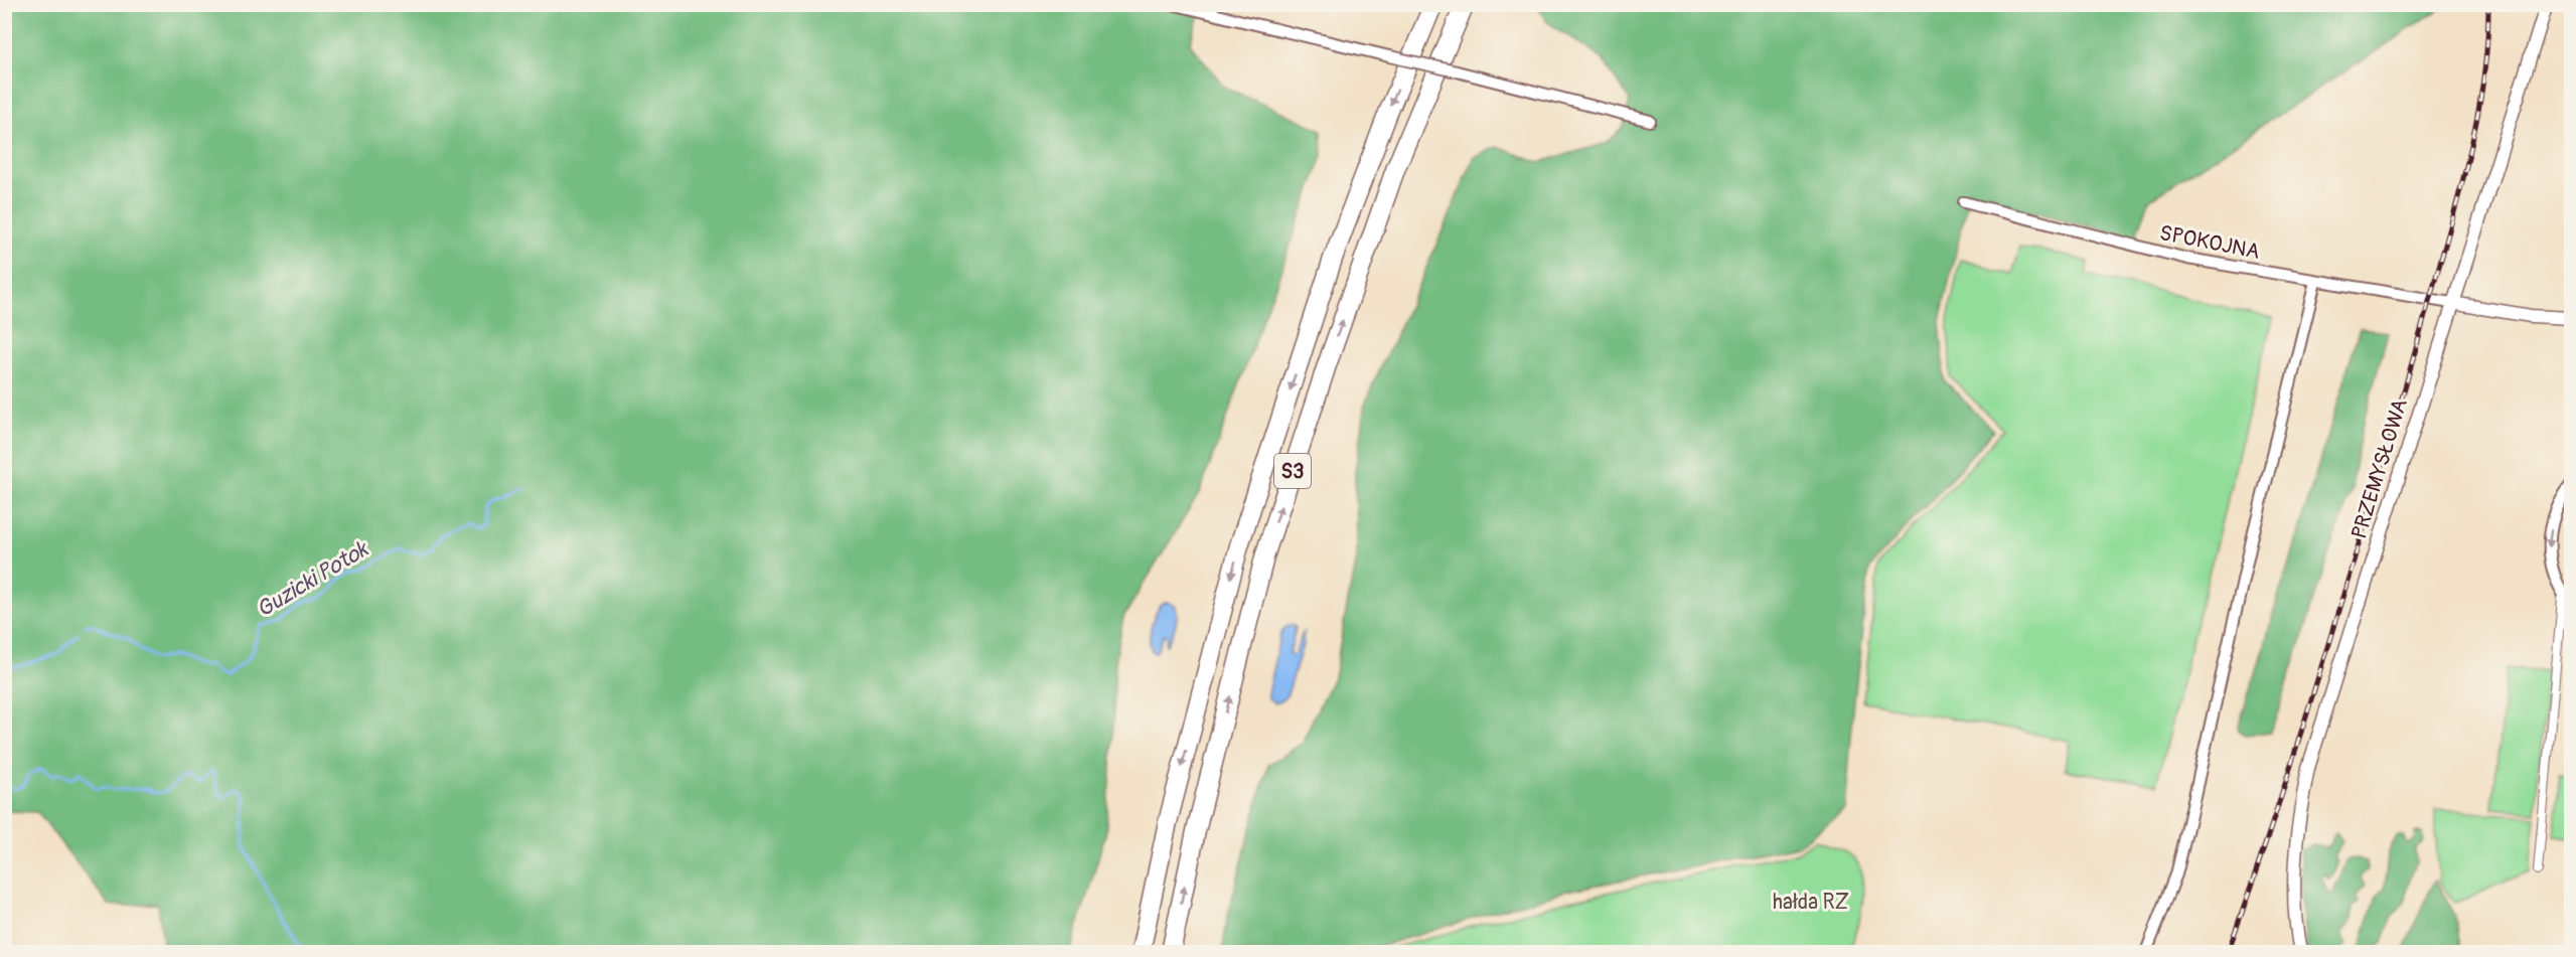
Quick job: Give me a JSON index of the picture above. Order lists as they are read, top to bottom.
{
  "streets": {
    "highway": ["S3"],
    "street": ["SPOKOJNA", "PRZEMYSŁOWA"]
  },
  "crossings": [
    ["SPOKOJNA", "PRZEMYSŁOWA"]
  ],
  "water": ["Guzicki Potok"],
  "parks": ["hałda RZ"]
}
